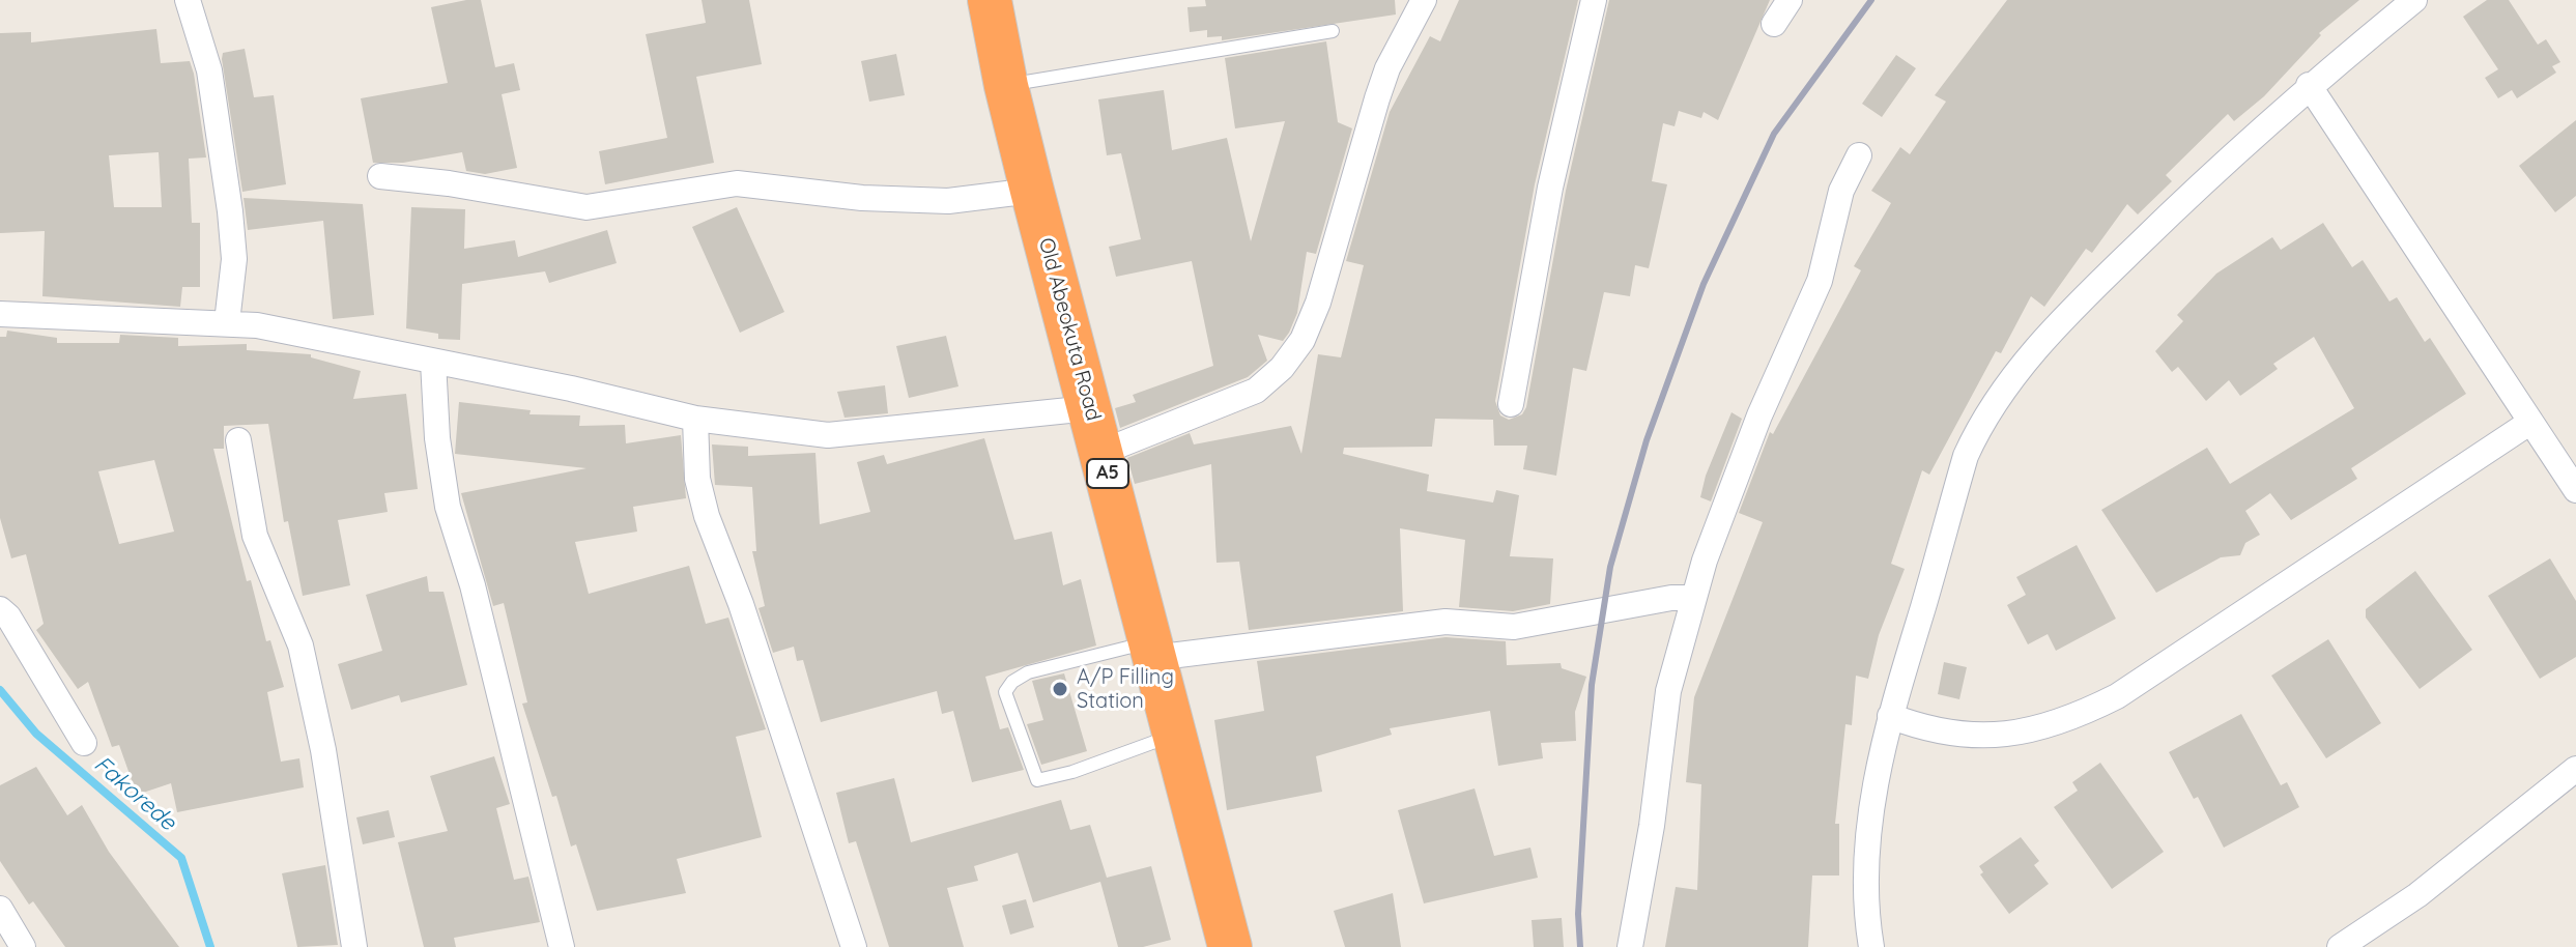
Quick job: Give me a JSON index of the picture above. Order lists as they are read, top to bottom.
{
  "streets": {
    "highway": ["Old Abeokuta Road", "A5"]
  },
  "water": ["Fakorede"],
  "places": ["A/P Filling Station"]
}
